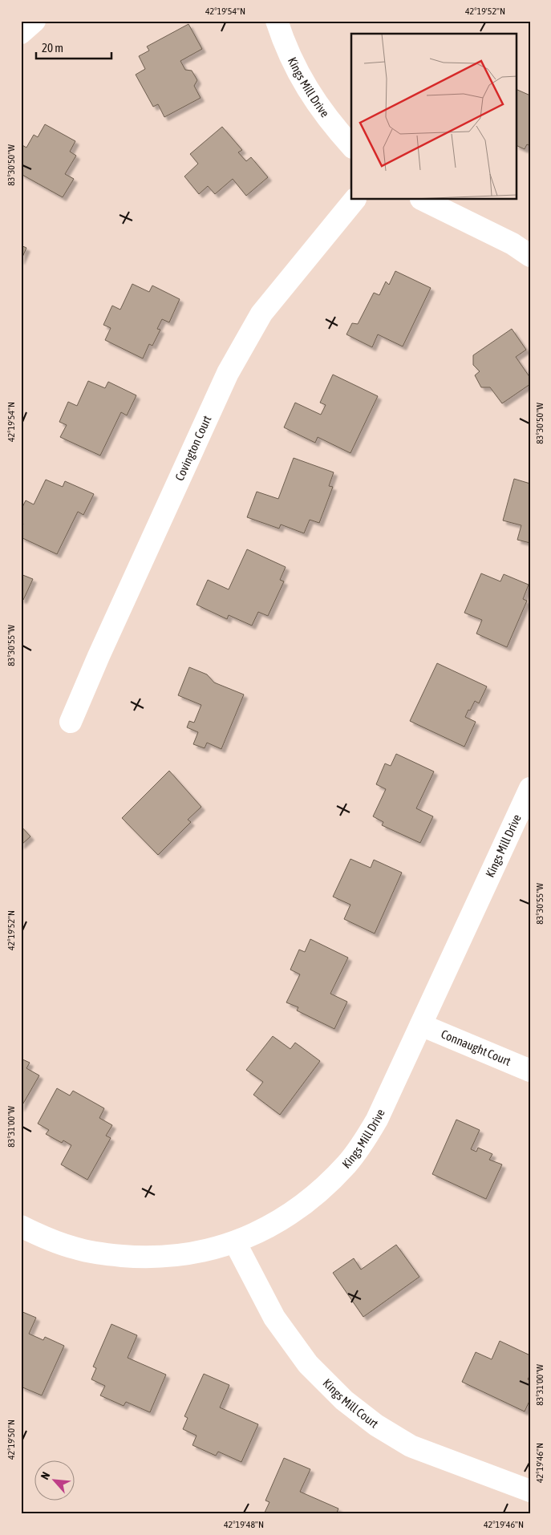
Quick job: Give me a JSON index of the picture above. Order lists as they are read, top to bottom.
{
  "streets": {
    "street": [
      "Kings Mill Drive",
      "Covington Court",
      "Connaught Court",
      "Kings Mill Court"
    ]
  },
  "crossings": [
    ["Kings Mill Drive", "Connaught Court"],
    ["Kings Mill Drive", "Kings Mill Court"]
  ],
  "scale_bar": "20 m",
  "north": "top left",
  "coordinates": [
    "42°19'54\"N",
    "42°19'52\"N",
    "83°30'50\"W",
    "83°30'55\"W",
    "83°31'00\"W",
    "42°19'50\"N",
    "42°19'46\"N",
    "42°19'48\"N"
  ]
}
